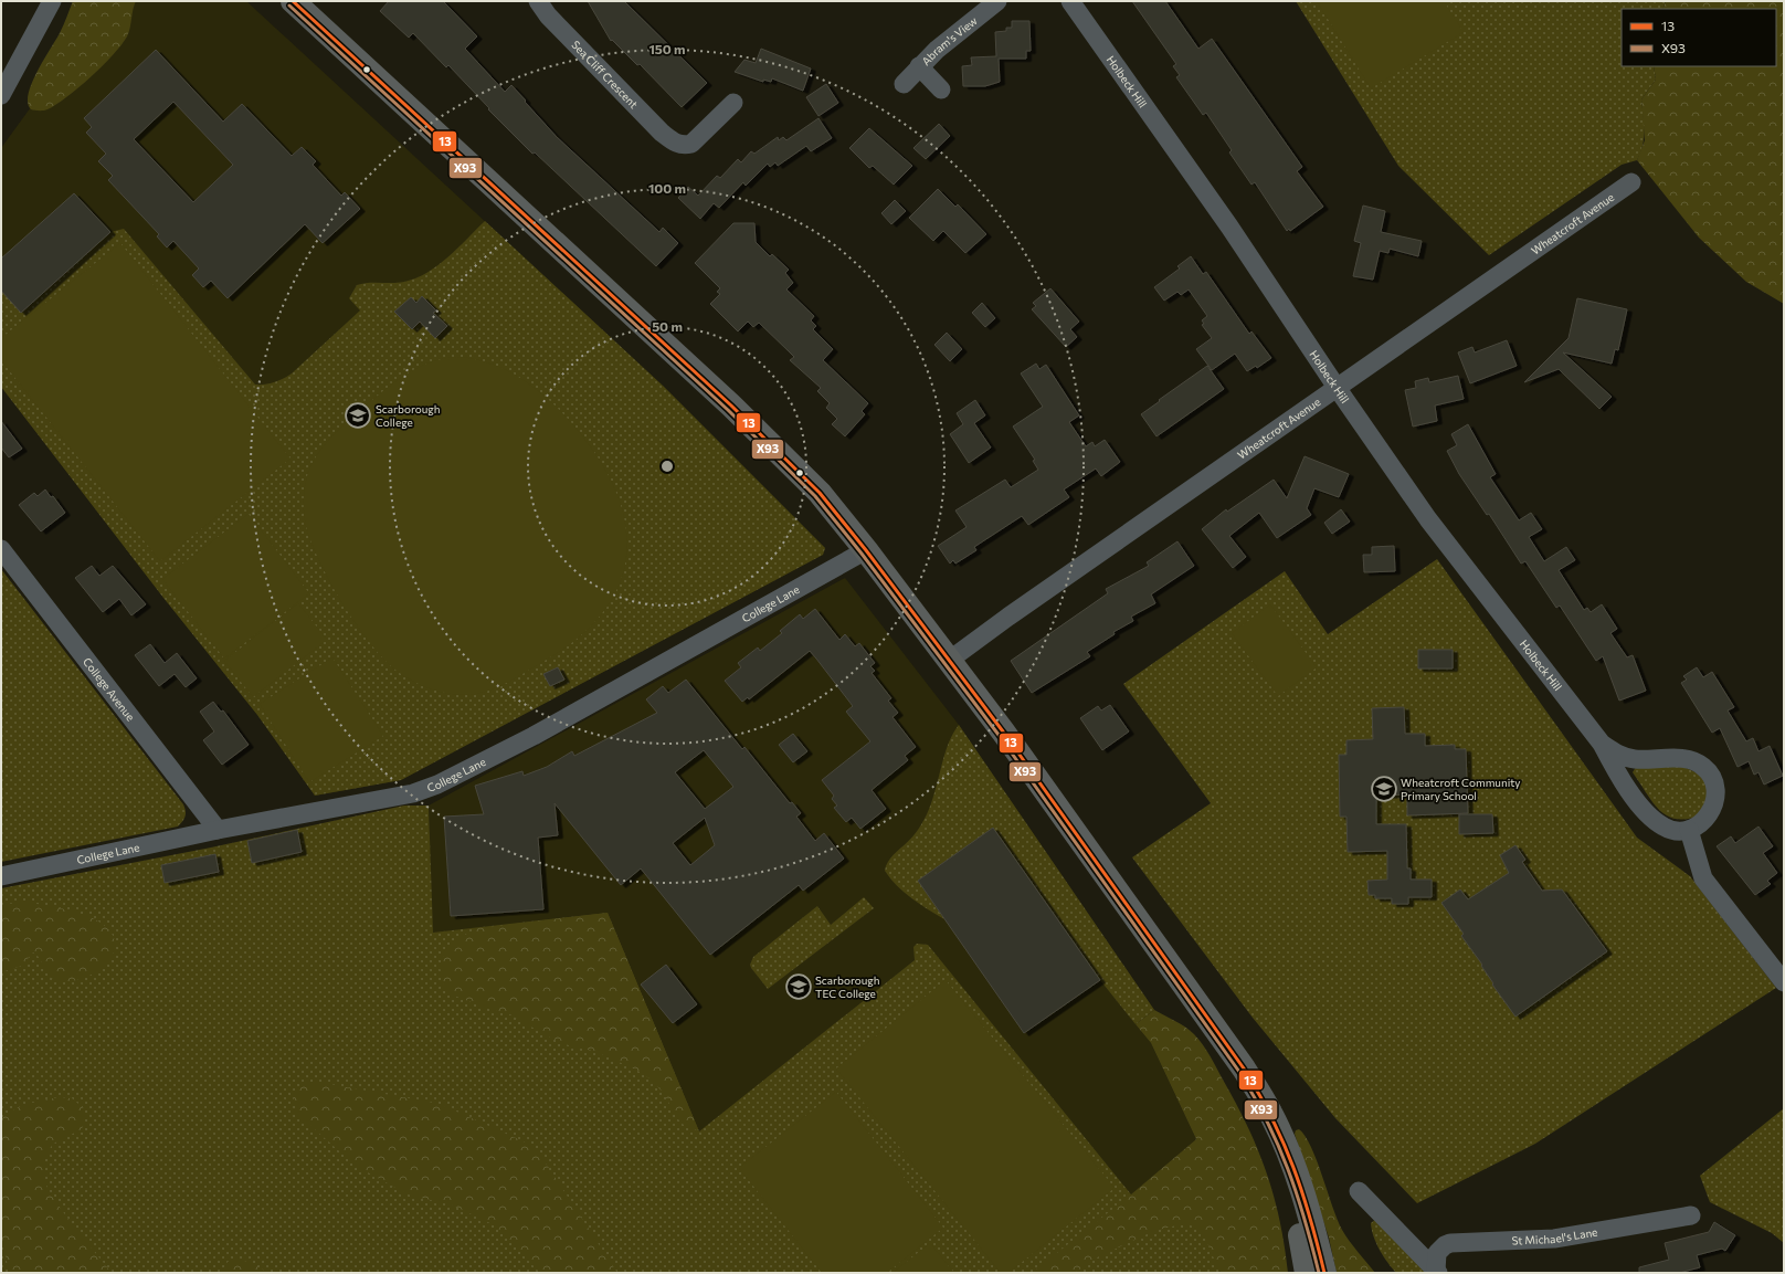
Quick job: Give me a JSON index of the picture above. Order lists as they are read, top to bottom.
{
  "streets": {
    "street": [
      "Abram's View",
      "Sea Cliff Crescent",
      "Holbeck Hill",
      "Wheatcroft Avenue",
      "College Lane",
      "College Avenue",
      "St Michael's Lane"
    ]
  },
  "crossings": [
    ["Holbeck Hill", "Wheatcroft Avenue"],
    ["College Lane", "College Avenue"]
  ],
  "places": {
    "school or university": ["Scarborough College", "Wheatcroft Community Primary School", "Scarborough TEC College"]
  },
  "lines": ["transit line 13", "transit line X93"],
  "legend": ["13", "X93"],
  "rings": ["150 m", "100 m", "50 m"]
}
